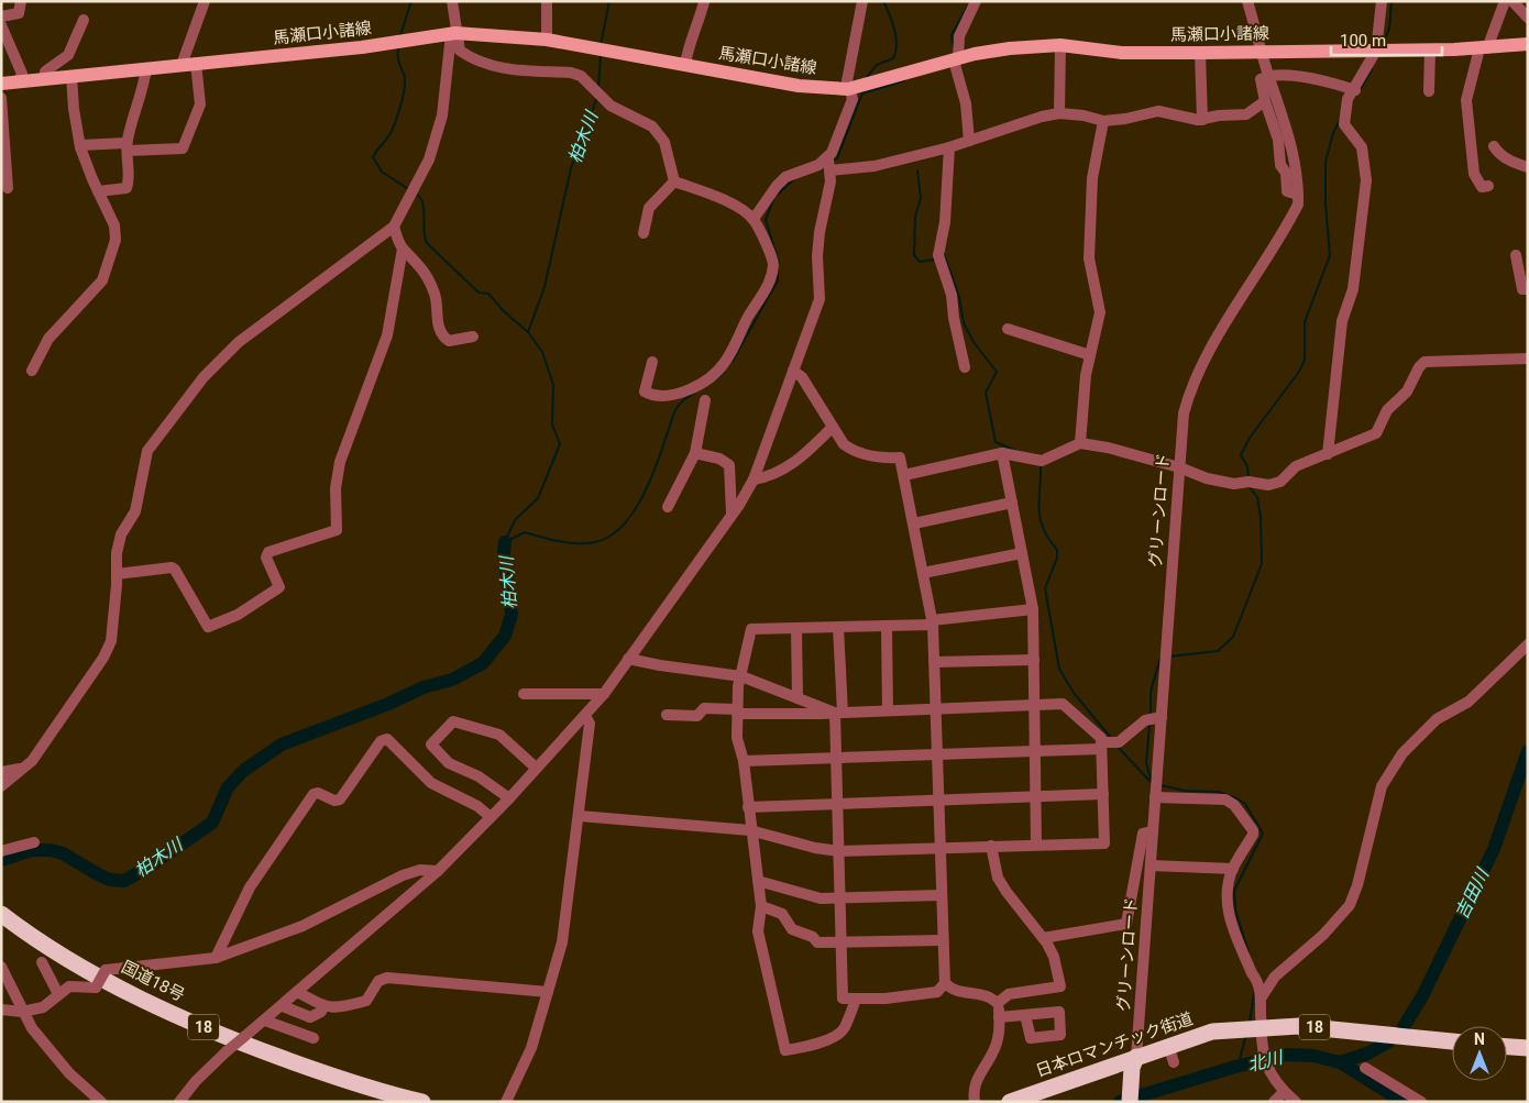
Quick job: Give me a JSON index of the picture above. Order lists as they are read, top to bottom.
{
  "streets": {
    "highway": ["国道18号", "18", "日本ロマンチック街道"],
    "main road": ["馬瀬口小諸線"],
    "street": ["グリーンロード"]
  },
  "crossings": [
    ["馬瀬口小諸線", "グリーンロード"],
    ["グリーンロード", "日本ロマンチック街道"]
  ],
  "water": ["柏木川", "吉田川", "北川"],
  "scale_bar": "100 m",
  "north": "top"
}
